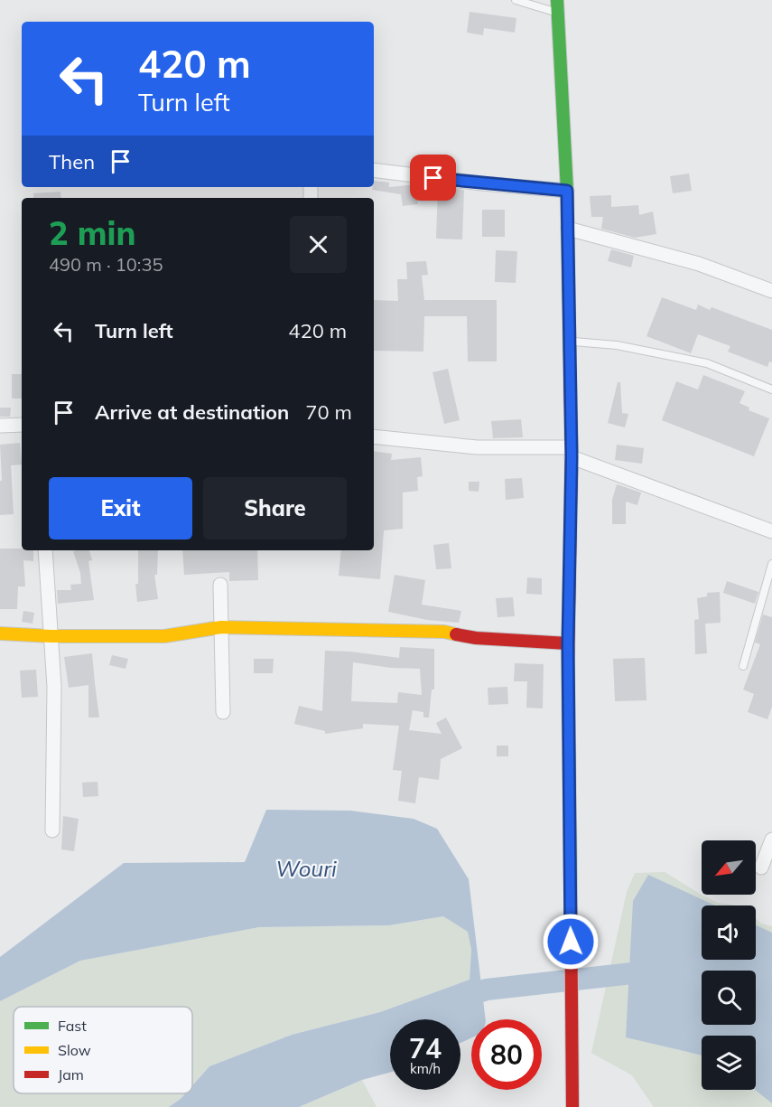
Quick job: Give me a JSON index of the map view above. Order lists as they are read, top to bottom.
{
  "water": ["Wouri"],
  "legend": ["Fast", "Slow", "Jam"],
  "north": "bottom left",
  "page": {
    "turn": ["420 m", "Turn left"],
    "then": "Then",
    "heading": ["2 min", "490 m · 10:35"],
    "list": [
      {
        "name": "Turn left",
        "value": "420 m"
      },
      {
        "name": "Arrive at destination",
        "value": "70 m"
      }
    ],
    "buttons": ["Exit", "Share"],
    "speed": "74 km/h",
    "limit": "80"
  }
}
